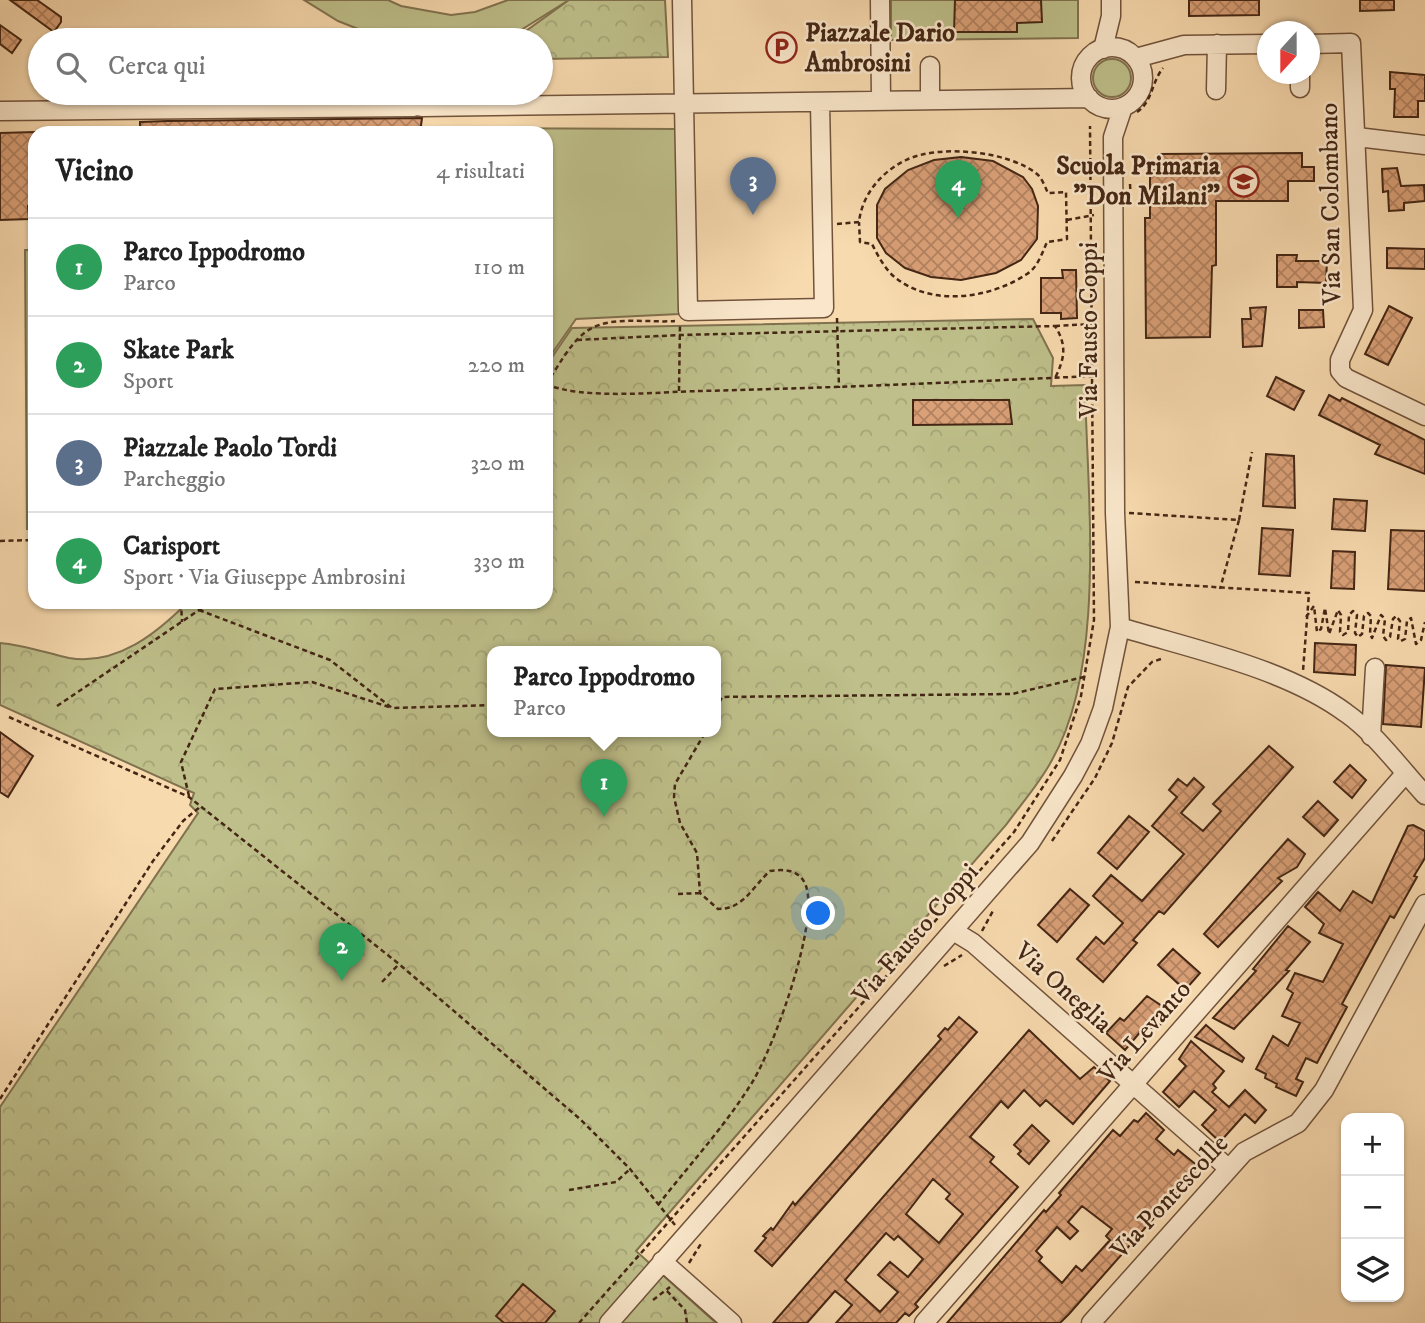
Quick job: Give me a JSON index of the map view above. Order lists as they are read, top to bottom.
{
  "streets": {
    "street": [
      "Via San Colombano",
      "Via Fausto Coppi",
      "Via Oneglia",
      "Via Levanto",
      "Via Pontescolle"
    ]
  },
  "crossings": [
    ["Via Fausto Coppi", "Via Oneglia"],
    ["Via Oneglia", "Via Levanto"],
    ["Via Oneglia", "Via Pontescolle"]
  ],
  "places": {
    "parking": ["Piazzale Dario Ambrosini"],
    "school or university": ["Scuola Primaria \"Don Milani\""]
  },
  "north": "bottom",
  "page": {
    "search": "Cerca qui",
    "heading": ["Vicino", "4 risultati"],
    "pins": [
      "3",
      "4",
      "1",
      "2"
    ],
    "list": [
      {
        "mark": "1",
        "name": "Parco Ippodromo",
        "note": "Parco",
        "value": "110 m"
      },
      {
        "mark": "2",
        "name": "Skate Park",
        "note": "Sport",
        "value": "220 m"
      },
      {
        "mark": "3",
        "name": "Piazzale Paolo Tordi",
        "note": "Parcheggio",
        "value": "320 m"
      },
      {
        "mark": "4",
        "name": "Carisport",
        "note": "Sport · Via Giuseppe Ambrosini",
        "value": "330 m"
      }
    ],
    "popup": ["Parco Ippodromo", "Parco"],
    "map_buttons": ["+", "−"]
  }
}
